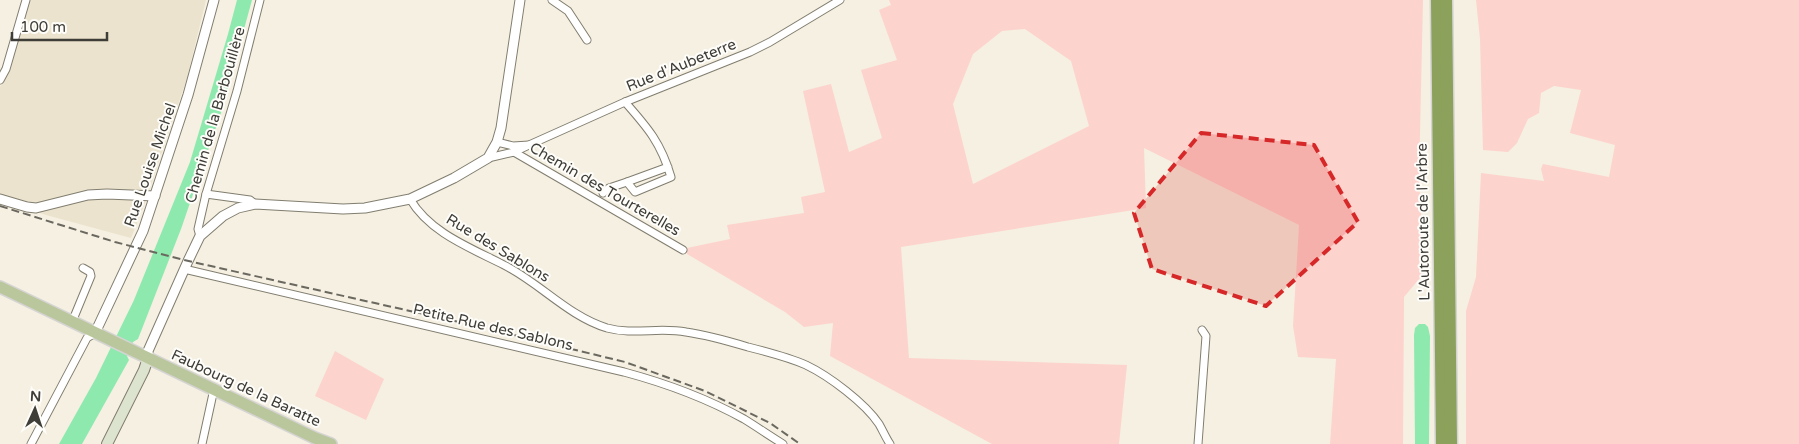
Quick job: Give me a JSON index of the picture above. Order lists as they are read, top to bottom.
{
  "streets": {
    "highway": ["L'Autoroute de l'Arbre"],
    "main road": ["Faubourg de la Baratte"],
    "street": [
      "Rue d'Aubeterre",
      "Chemin de la Barbouillère",
      "Rue Louise Michel",
      "Chemin des Tourterelles",
      "Rue des Sablons",
      "Petite Rue des Sablons"
    ]
  },
  "crossings": [
    ["Rue d'Aubeterre", "Chemin des Tourterelles"],
    ["Rue Louise Michel", "Faubourg de la Baratte"]
  ],
  "scale_bar": "100 m",
  "north": "top"
}
